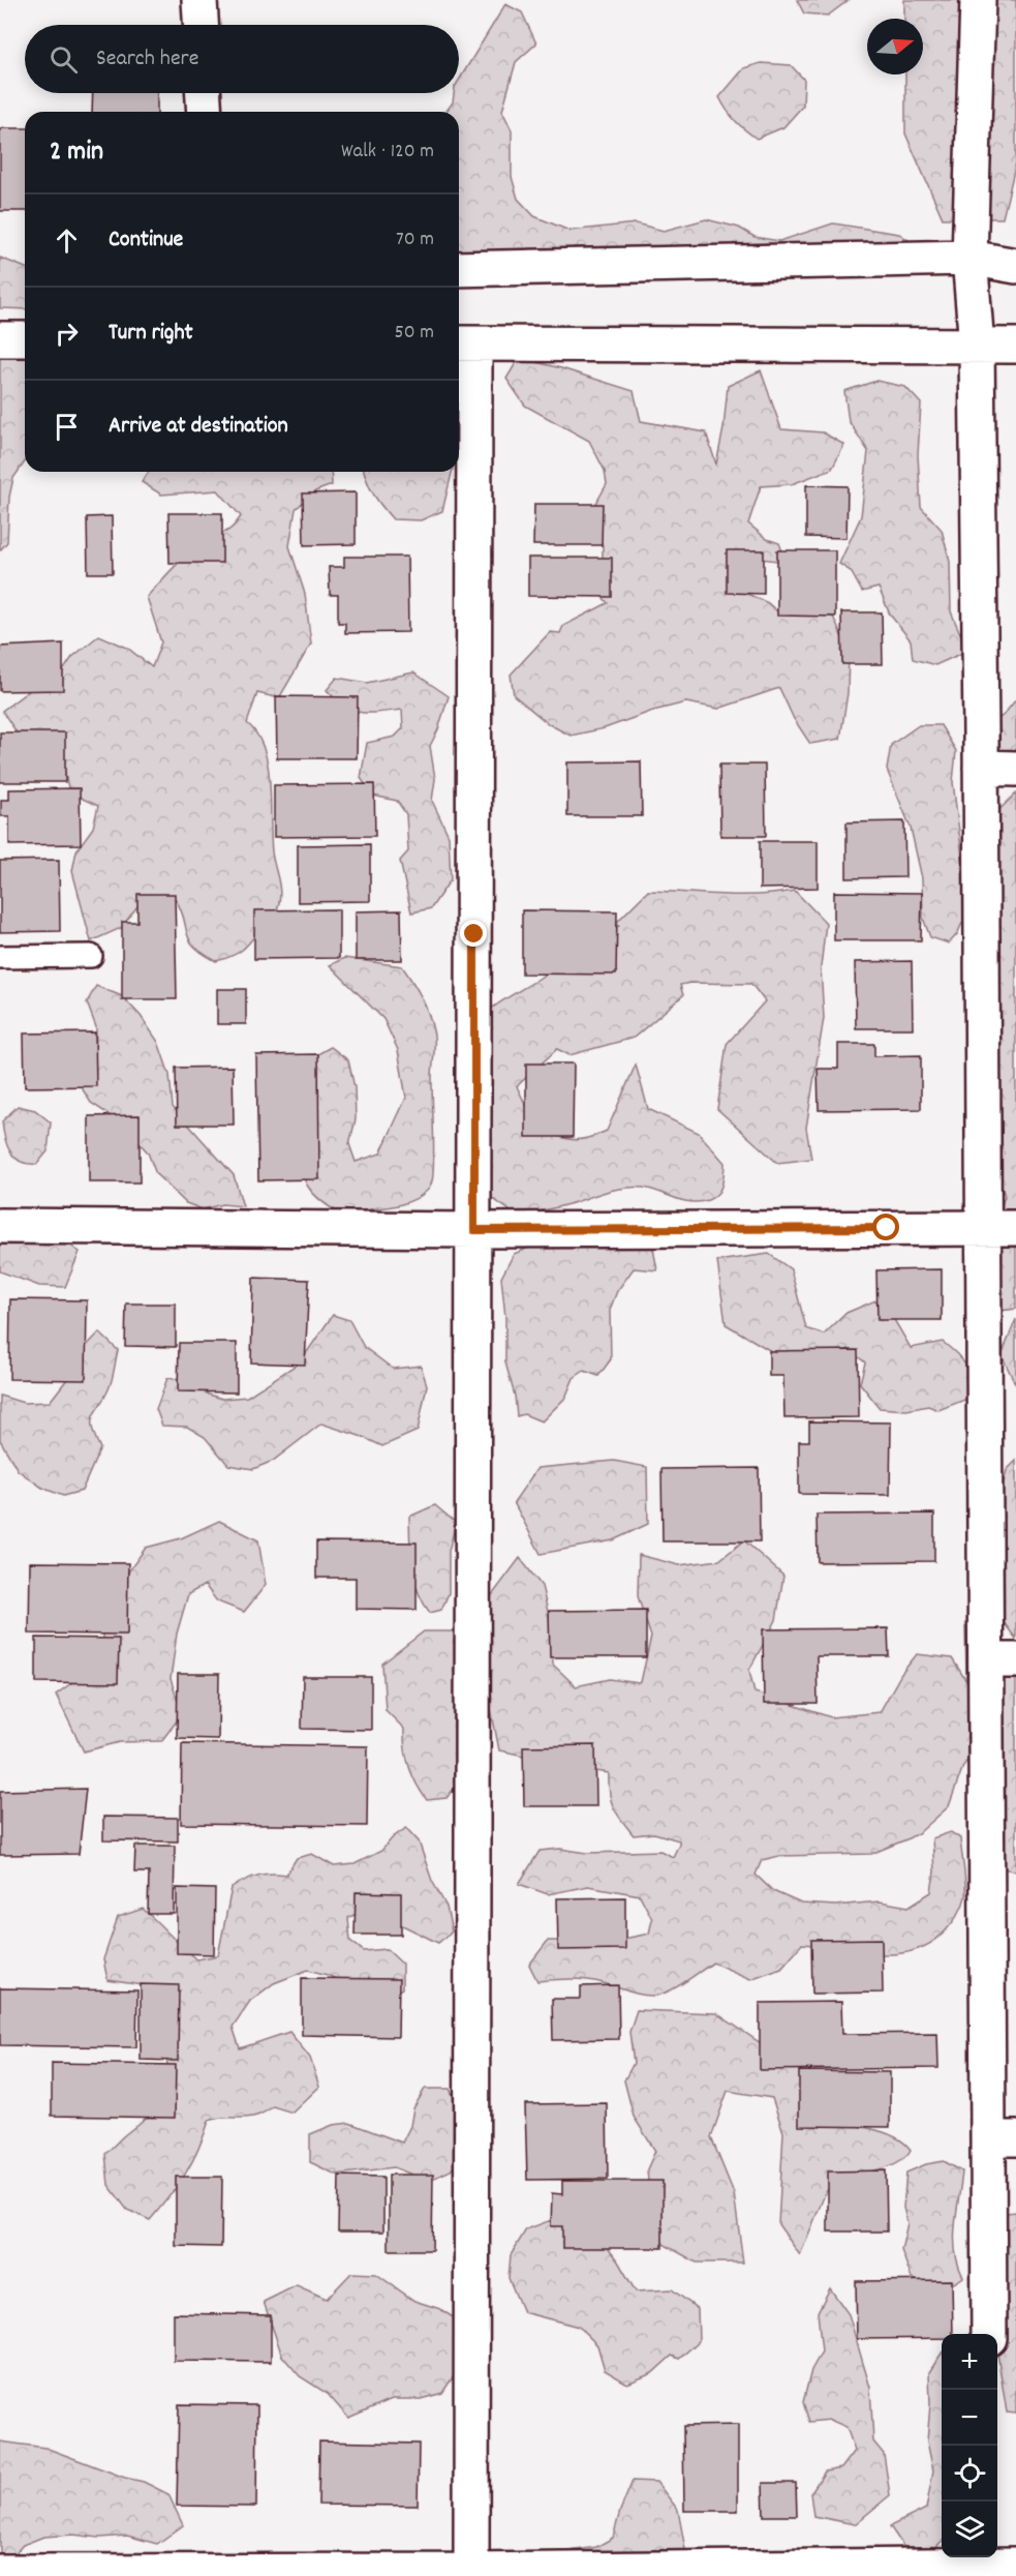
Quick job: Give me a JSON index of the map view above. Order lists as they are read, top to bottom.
{
  "north": "right",
  "page": {
    "search": "Search here",
    "heading": ["2 min", "Walk · 120 m"],
    "list": [
      ["Continue", "70 m"],
      ["Turn right", "50 m"],
      "Arrive at destination"
    ],
    "map_buttons": ["+", "−"]
  }
}
